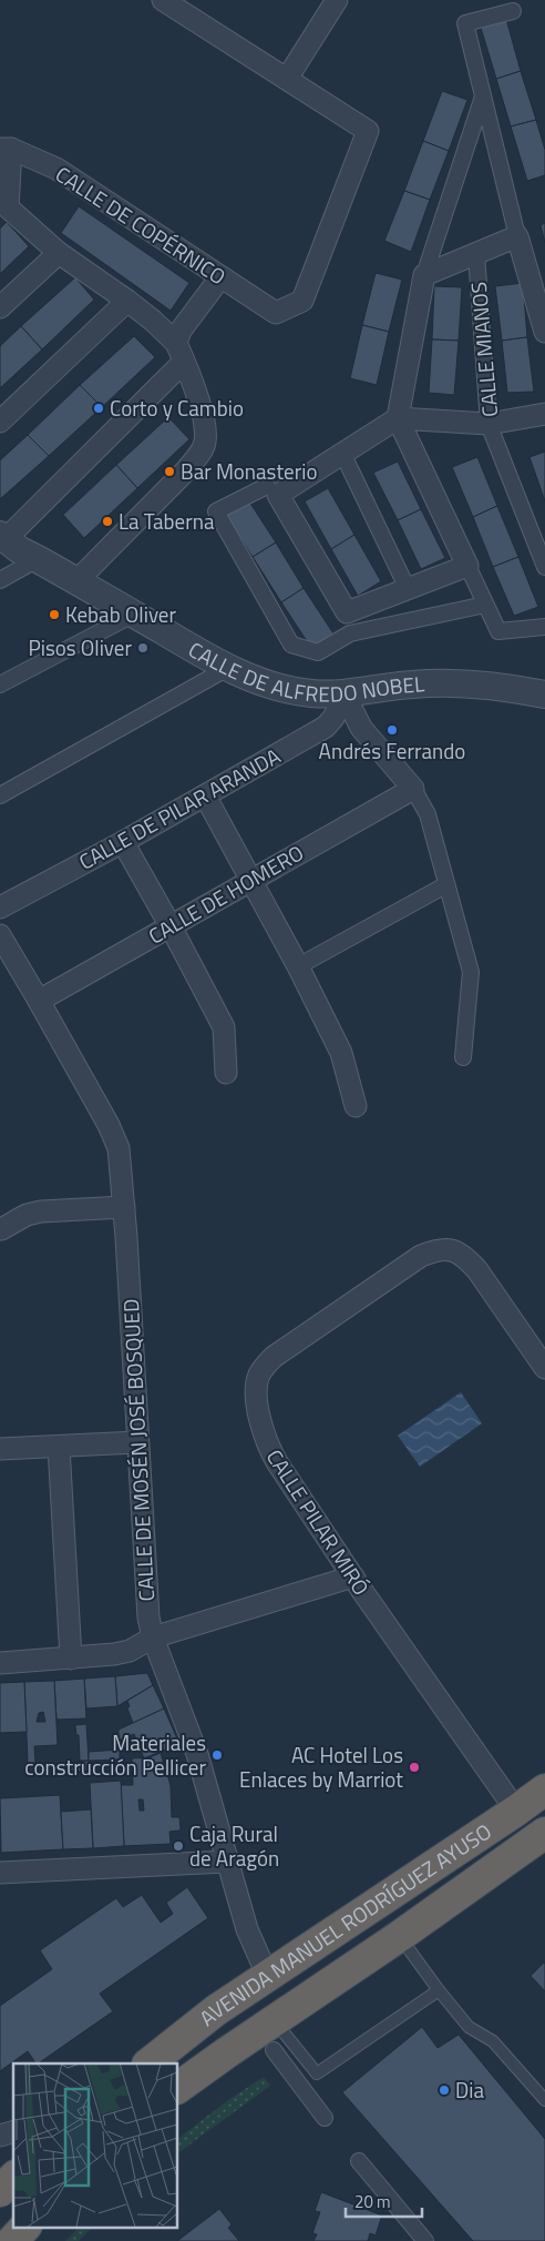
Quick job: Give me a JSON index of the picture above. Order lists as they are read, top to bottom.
{
  "streets": {
    "highway": ["AVENIDA MANUEL RODRÍGUEZ AYUSO"],
    "street": [
      "CALLE DE COPÉRNICO",
      "CALLE MIANOS",
      "CALLE DE ALFREDO NOBEL",
      "CALLE DE PILAR ARANDA",
      "CALLE DE HOMERO",
      "CALLE DE MOSÉN JOSÉ BOSQUED",
      "CALLE PILAR MIRÓ"
    ]
  },
  "crossings": [
    ["CALLE DE ALFREDO NOBEL", "CALLE DE PILAR ARANDA"],
    ["CALLE DE HOMERO", "CALLE DE MOSÉN JOSÉ BOSQUED"],
    ["CALLE DE MOSÉN JOSÉ BOSQUED", "AVENIDA MANUEL RODRÍGUEZ AYUSO"],
    ["CALLE PILAR MIRÓ", "AVENIDA MANUEL RODRÍGUEZ AYUSO"]
  ],
  "places": [
    "Corto y Cambio",
    "Bar Monasterio",
    "La Taberna",
    "Kebab Oliver",
    "Pisos Oliver",
    "Andrés Ferrando",
    "Materiales construcción Pellicer",
    "AC Hotel Los Enlaces by Marriot",
    "Caja Rural de Aragón",
    "Dia"
  ],
  "scale_bar": "20 m"
}
